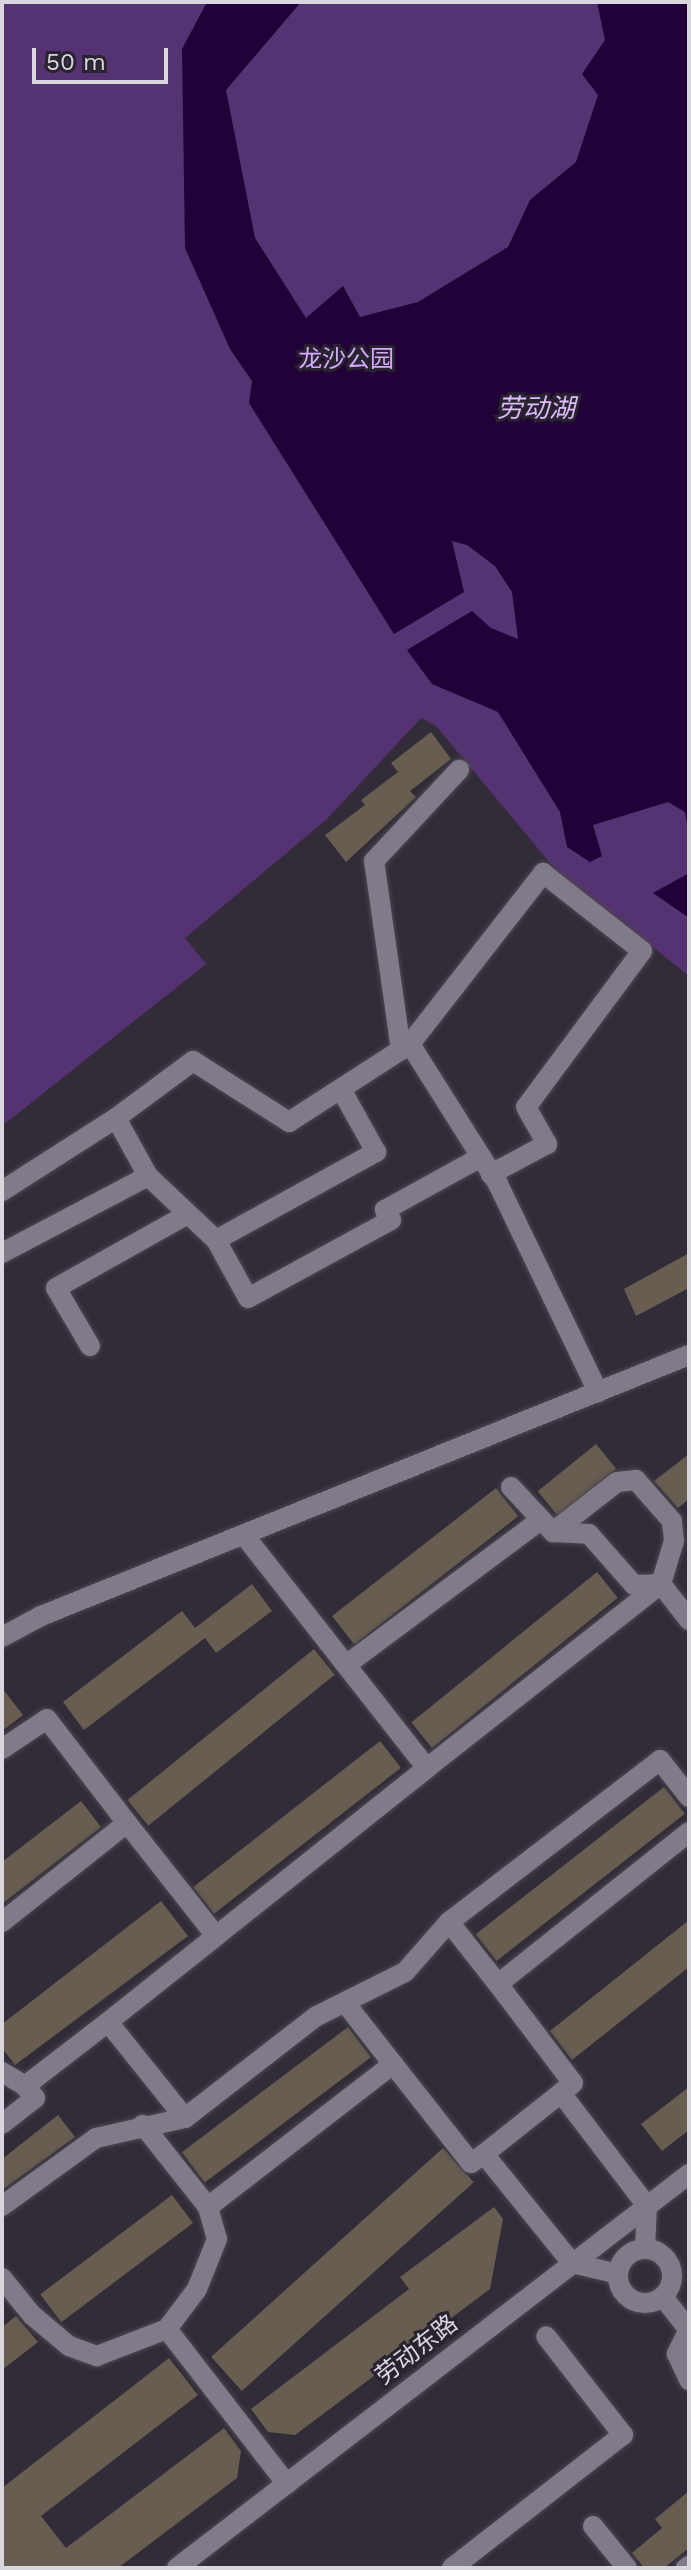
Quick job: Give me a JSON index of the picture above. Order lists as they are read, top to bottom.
{
  "streets": {
    "street": ["劳动东路"]
  },
  "water": ["劳动湖"],
  "parks": ["龙沙公园"],
  "scale_bar": "50 m"
}
